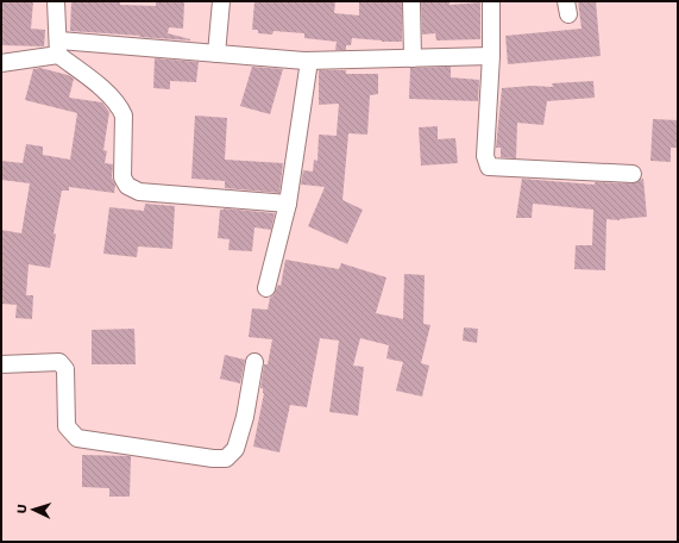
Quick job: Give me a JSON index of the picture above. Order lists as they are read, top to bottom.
{
  "north": "left"
}
